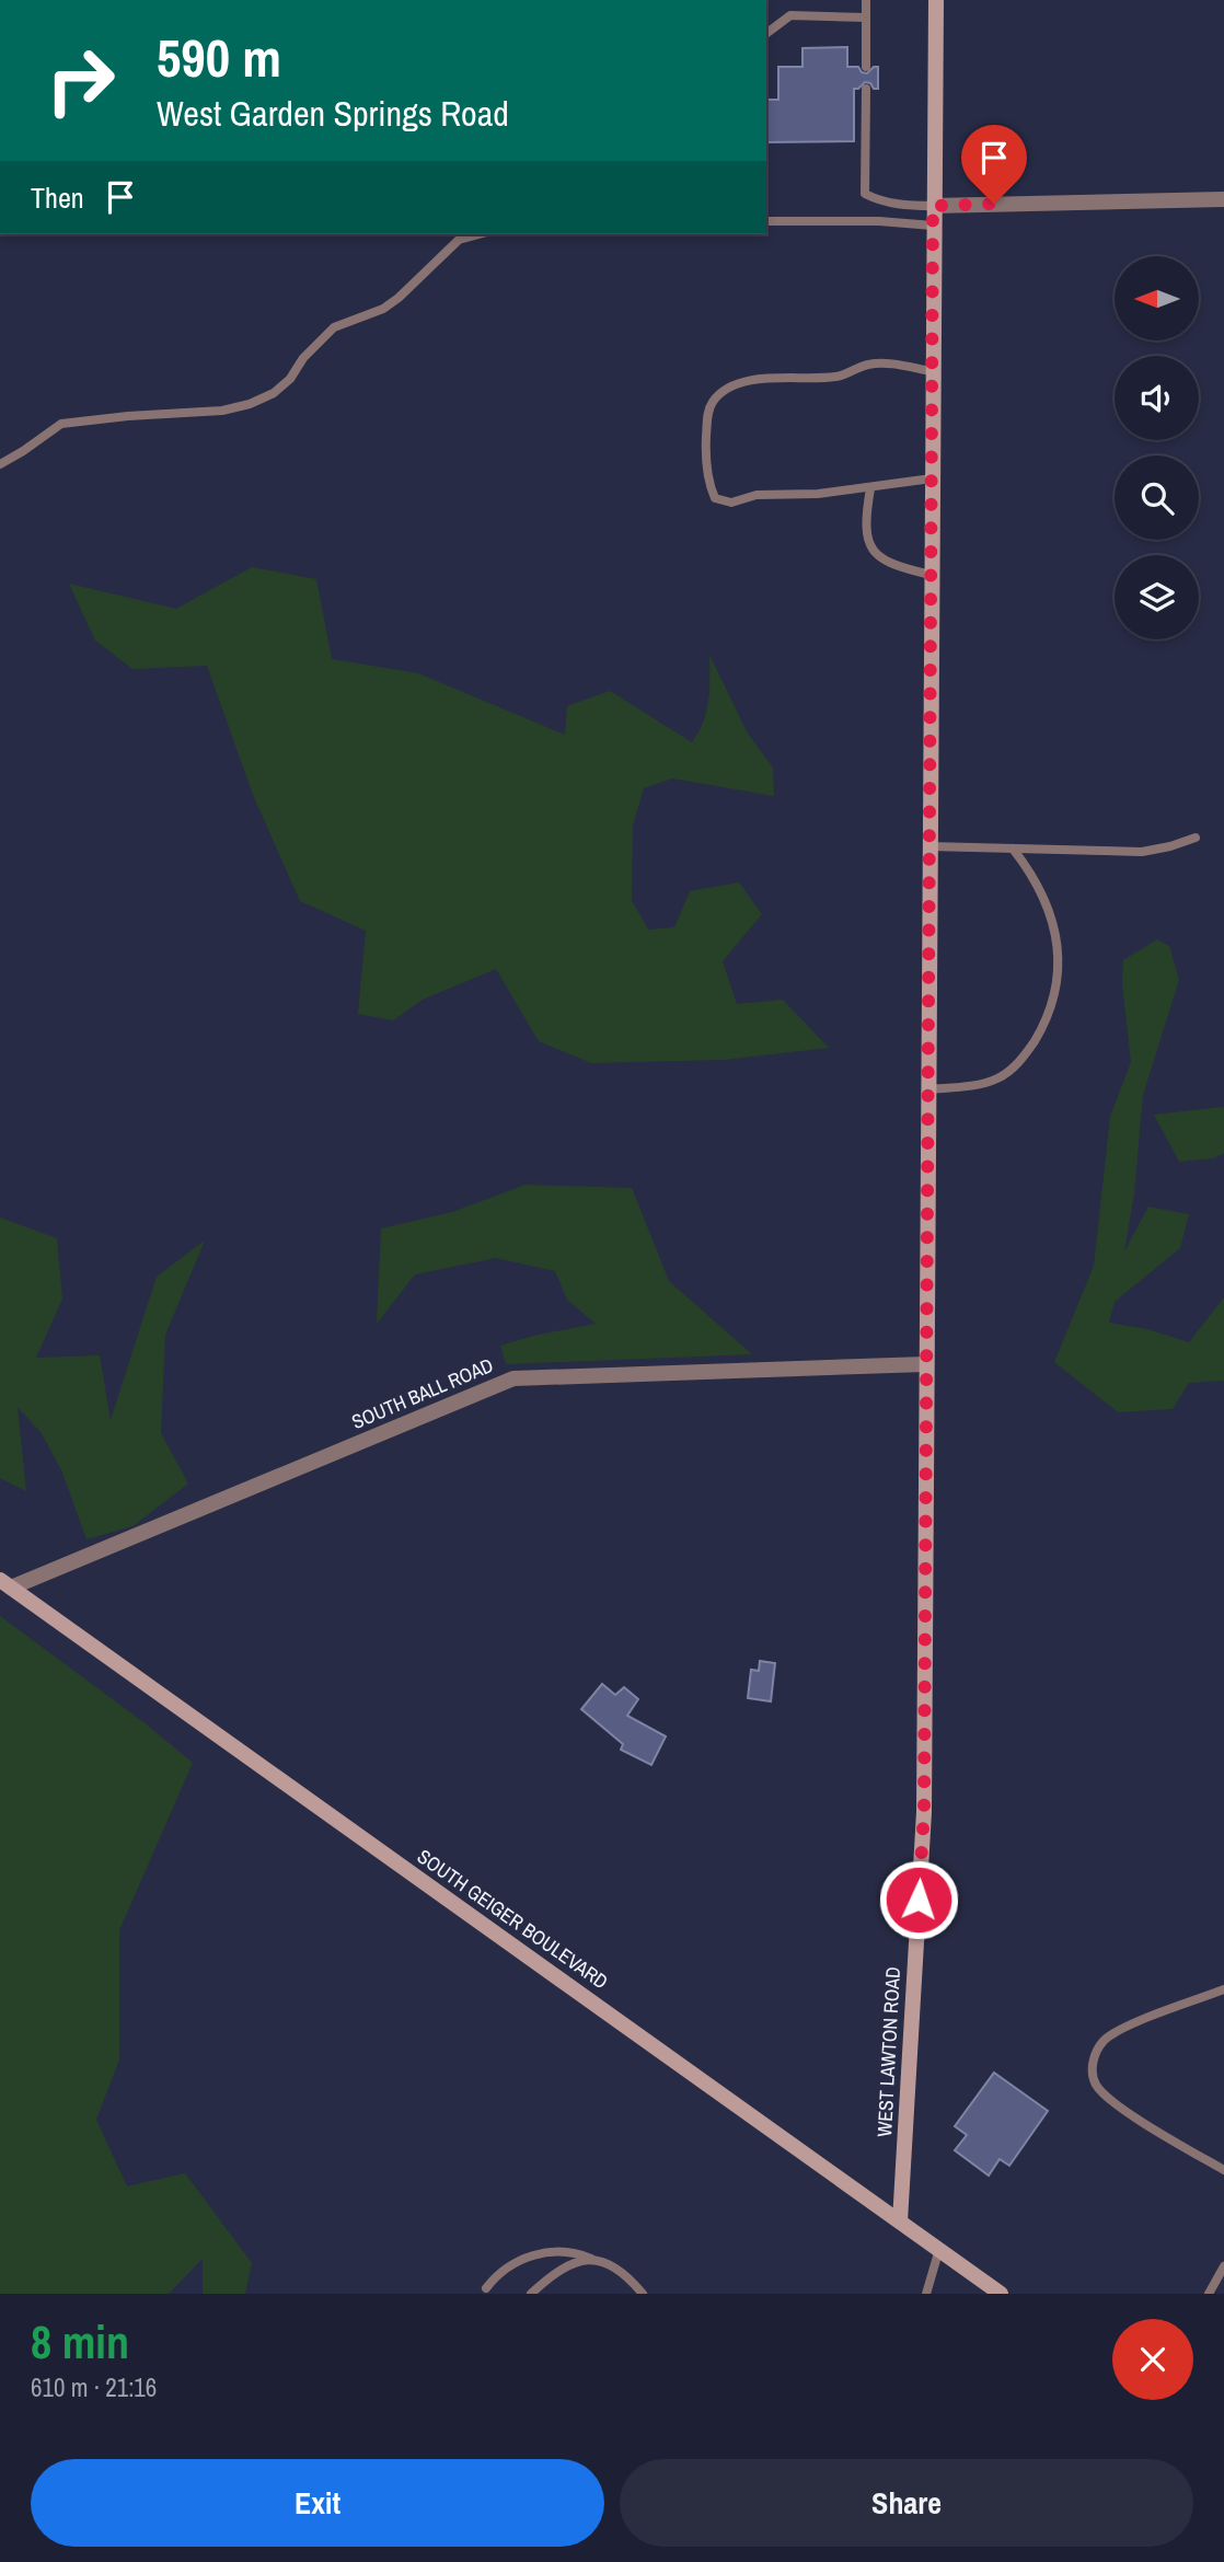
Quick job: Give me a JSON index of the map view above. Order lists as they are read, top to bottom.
{
  "streets": {
    "street": ["SOUTH BALL ROAD", "SOUTH GEIGER BOULEVARD", "WEST LAWTON ROAD"]
  },
  "crossings": [
    ["SOUTH BALL ROAD", "SOUTH GEIGER BOULEVARD"],
    ["SOUTH BALL ROAD", "WEST LAWTON ROAD"],
    ["SOUTH GEIGER BOULEVARD", "WEST LAWTON ROAD"]
  ],
  "north": "left",
  "page": {
    "turn": ["590 m", "West Garden Springs Road"],
    "then": "Then",
    "heading": ["8 min", "610 m · 21:16"],
    "buttons": ["Exit", "Share"]
  }
}
